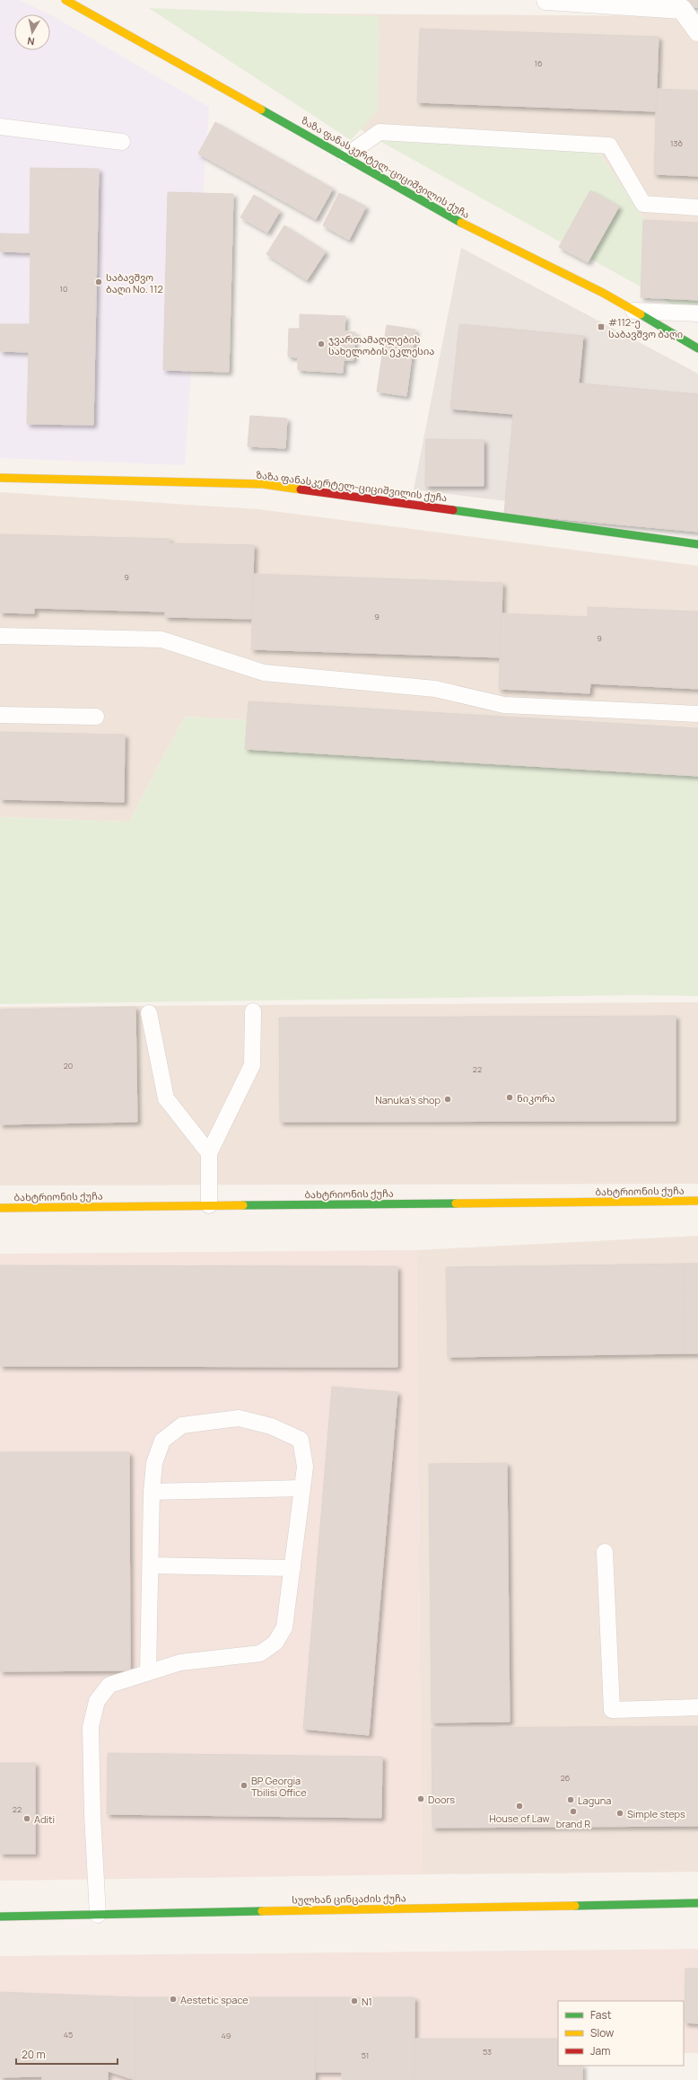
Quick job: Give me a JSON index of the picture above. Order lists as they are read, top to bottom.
{
  "streets": {
    "street": ["ზაზა ფანასკერტელ-ციციშვილის ქუჩა", "ბახტრიონის ქუჩა", "სულხან ცინცაძის ქუჩა"]
  },
  "places": {
    "other": [
      "საბავშვო ბაღი No. 112",
      "ჯვართამაღლების სახელობის ეკლესია",
      "ნიკორა",
      "Nanuka's shop",
      "BP Georgia Tbilisi Office",
      "Doors",
      "Laguna",
      "House of Law",
      "brand R",
      "Simple steps",
      "Aditi",
      "Aestetic space",
      "N1"
    ],
    "transit": ["#112-ე საბავშვო ბაღი"]
  },
  "house_numbers": [
    "16",
    "13ბ",
    "10",
    "9",
    "9",
    "9",
    "20",
    "22",
    "26",
    "22",
    "45",
    "49",
    "53",
    "51"
  ],
  "legend": ["Fast", "Slow", "Jam"],
  "scale_bar": "20 m",
  "north": "bottom"
}
